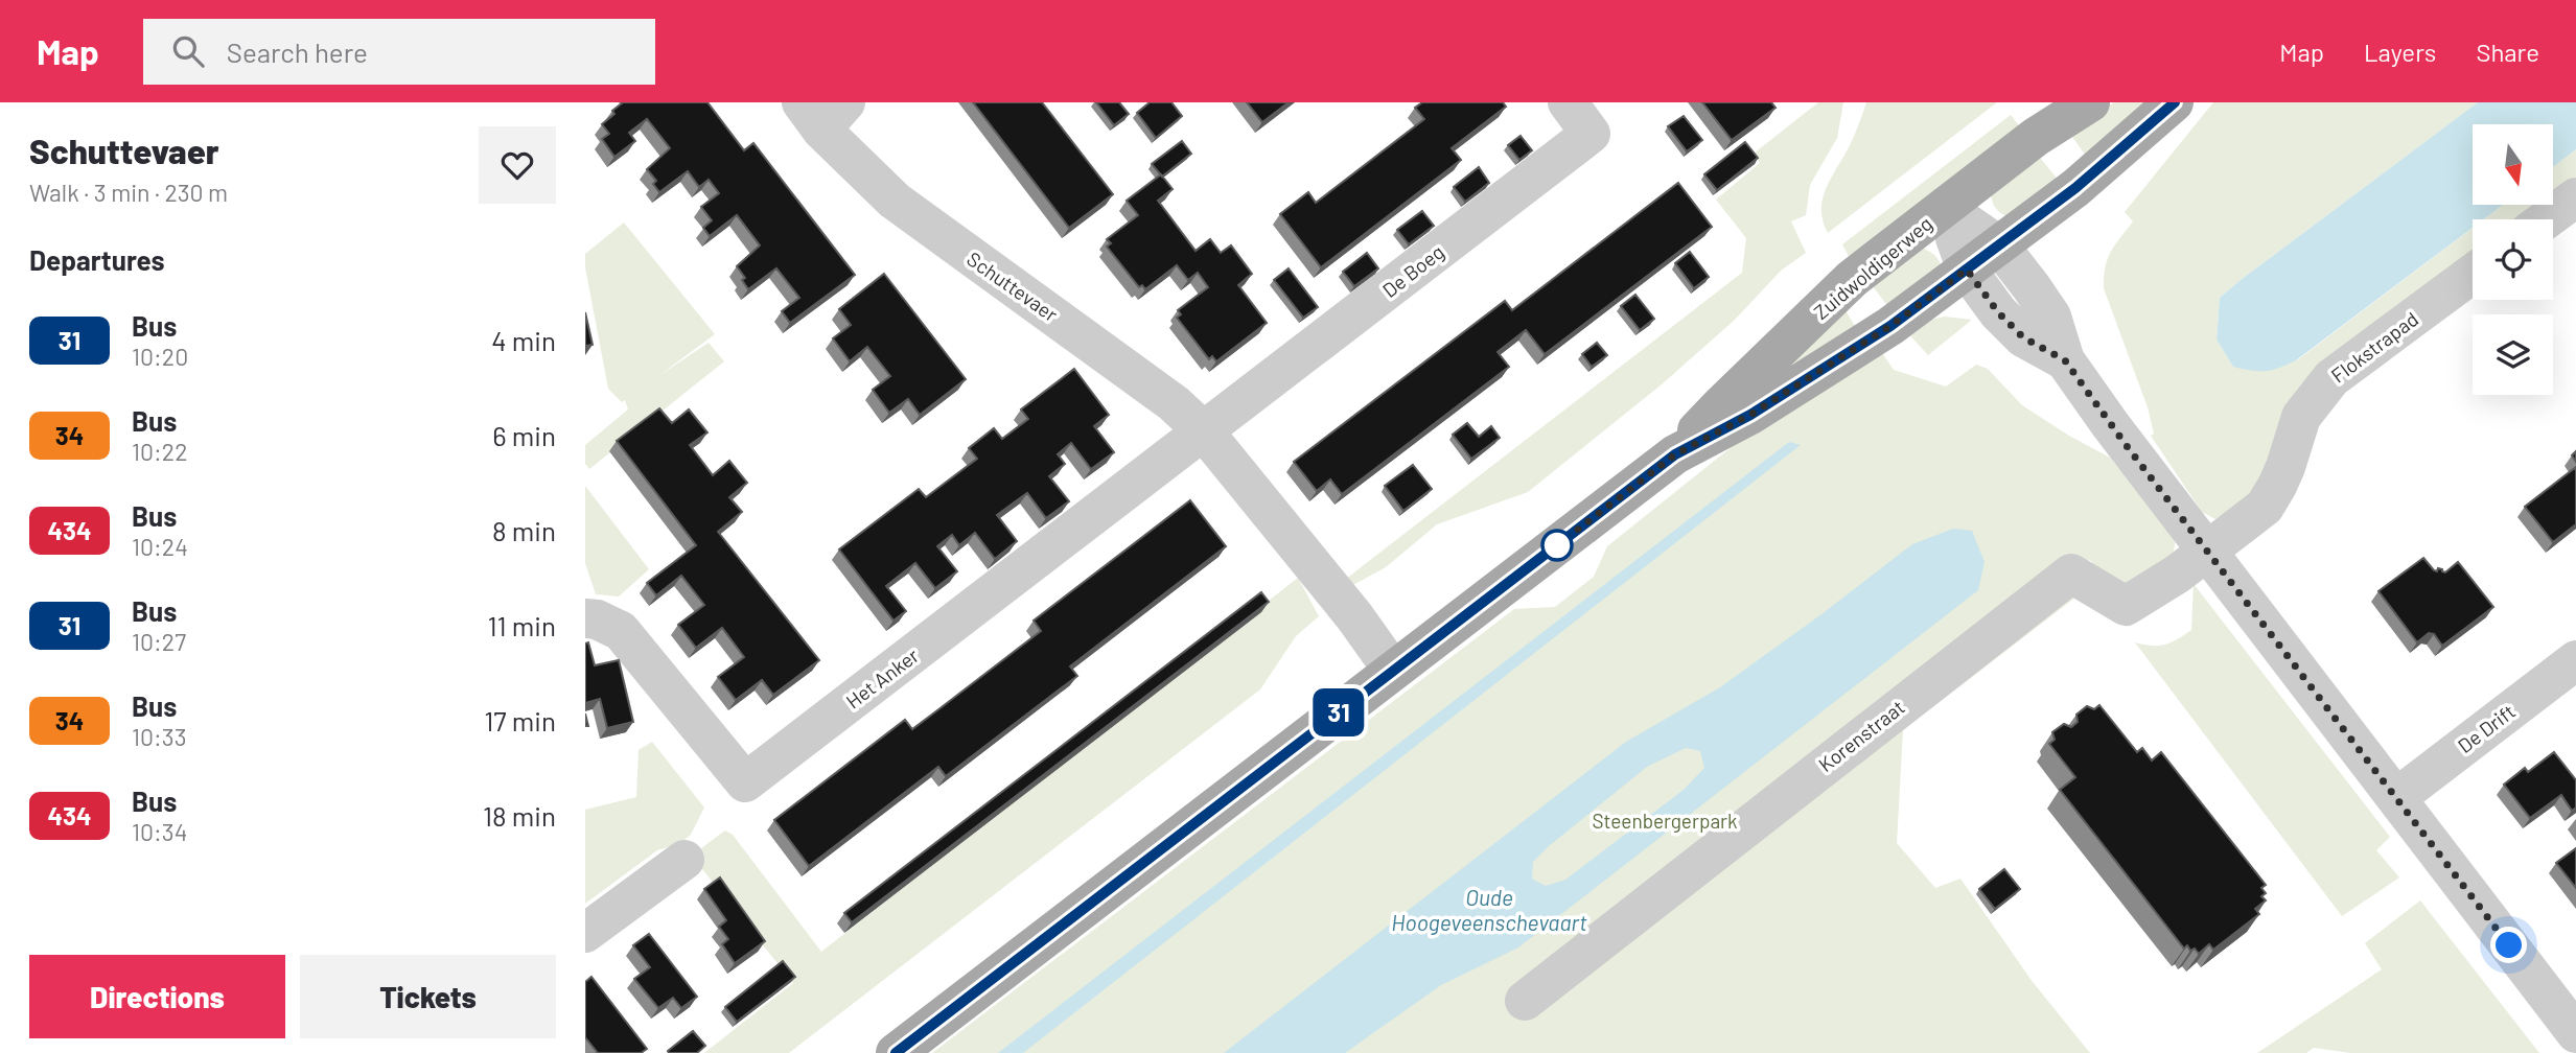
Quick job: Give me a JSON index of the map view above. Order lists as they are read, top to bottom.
{
  "streets": {
    "main road": ["Zuidwoldigerweg"],
    "street": [
      "De Boeg",
      "Schuttevaer",
      "Flokstrapad",
      "Het Anker",
      "De Drift",
      "Korenstraat"
    ]
  },
  "crossings": [
    ["Zuidwoldigerweg", "Schuttevaer"],
    ["De Boeg", "Schuttevaer"],
    ["De Boeg", "Het Anker"],
    ["Schuttevaer", "Het Anker"],
    ["Flokstrapad", "Korenstraat"]
  ],
  "water": ["Oude Hoogeveenschevaart"],
  "parks": ["Steenbergerpark"],
  "lines": ["bus line 31"],
  "north": "bottom",
  "page": {
    "header": "Map",
    "search": "Search here",
    "nav": ["Map", "Layers", "Share"],
    "heading": [
      ["Schuttevaer", "Walk · 3 min · 230 m"],
      "Departures"
    ],
    "on_map": "31",
    "list": [
      {
        "mark": "31",
        "name": "Bus",
        "note": "10:20",
        "value": "4 min"
      },
      {
        "mark": "34",
        "name": "Bus",
        "note": "10:22",
        "value": "6 min"
      },
      {
        "mark": "434",
        "name": "Bus",
        "note": "10:24",
        "value": "8 min"
      },
      {
        "mark": "31",
        "name": "Bus",
        "note": "10:27",
        "value": "11 min"
      },
      {
        "mark": "34",
        "name": "Bus",
        "note": "10:33",
        "value": "17 min"
      },
      {
        "mark": "434",
        "name": "Bus",
        "note": "10:34",
        "value": "18 min"
      }
    ],
    "buttons": ["Directions", "Tickets"]
  }
}
